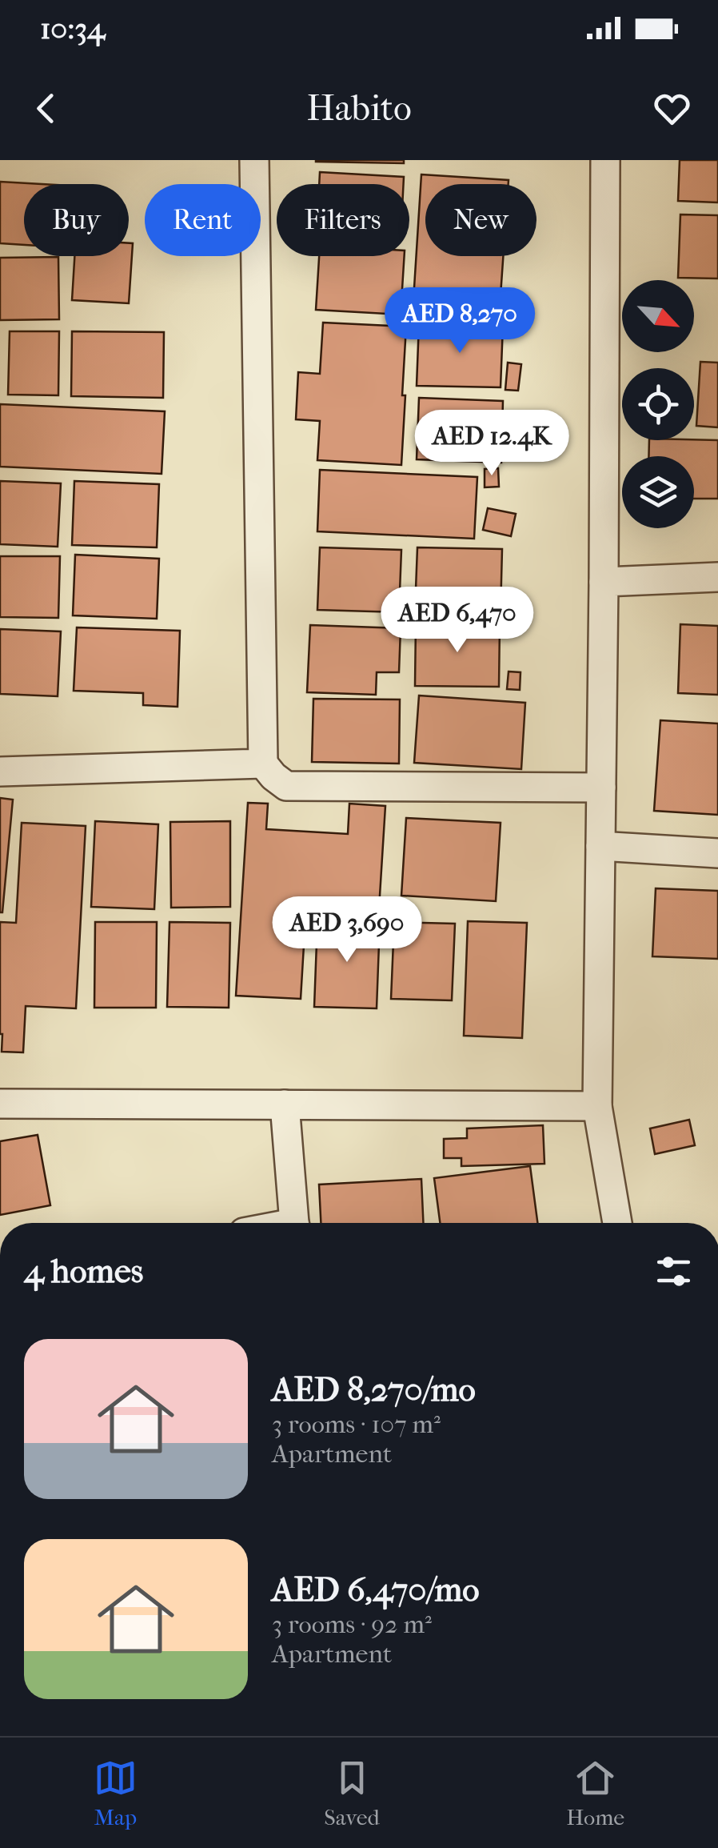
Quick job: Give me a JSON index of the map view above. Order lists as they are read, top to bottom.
{
  "north": "bottom right",
  "page": {
    "status": "10:34",
    "header": "Habito",
    "chip": [
      "Buy",
      "Rent",
      "Filters",
      "New"
    ],
    "price": [
      "AED 8,270",
      "AED 12.4K",
      "AED 6,470",
      "AED 3,690"
    ],
    "heading": "4 homes",
    "list": [
      {
        "name": "AED 8,270/mo",
        "note": "3 rooms · 107 m² · Apartment"
      },
      {
        "name": "AED 6,470/mo",
        "note": "3 rooms · 92 m² · Apartment"
      }
    ],
    "tabs": ["Map", "Saved", "Home"]
  }
}
